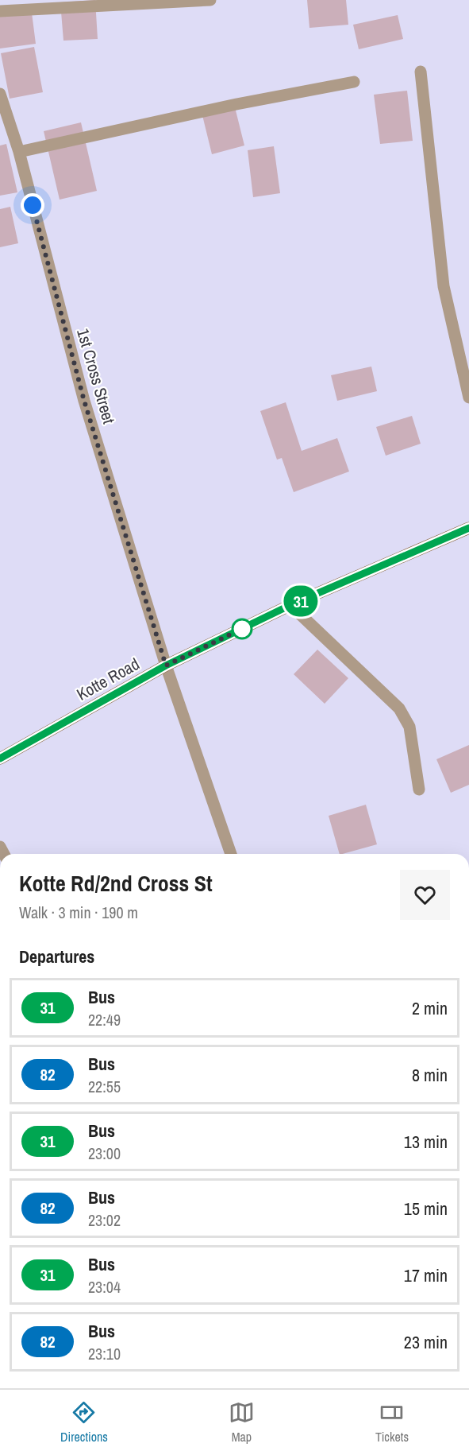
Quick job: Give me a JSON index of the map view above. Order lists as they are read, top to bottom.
{
  "streets": {
    "main road": ["Kotte Road"],
    "street": ["1st Cross Street"]
  },
  "crossings": [
    ["1st Cross Street", "Kotte Road"]
  ],
  "lines": ["bus line 31"],
  "page": {
    "on_map": "31",
    "heading": [
      ["Kotte Rd/2nd Cross St", "Walk · 3 min · 190 m"],
      "Departures"
    ],
    "list": [
      {
        "mark": "31",
        "name": "Bus",
        "note": "22:49",
        "value": "2 min"
      },
      {
        "mark": "82",
        "name": "Bus",
        "note": "22:55",
        "value": "8 min"
      },
      {
        "mark": "31",
        "name": "Bus",
        "note": "23:00",
        "value": "13 min"
      },
      {
        "mark": "82",
        "name": "Bus",
        "note": "23:02",
        "value": "15 min"
      },
      {
        "mark": "31",
        "name": "Bus",
        "note": "23:04",
        "value": "17 min"
      },
      {
        "mark": "82",
        "name": "Bus",
        "note": "23:10",
        "value": "23 min"
      }
    ],
    "tabs": ["Directions", "Map", "Tickets"]
  }
}
